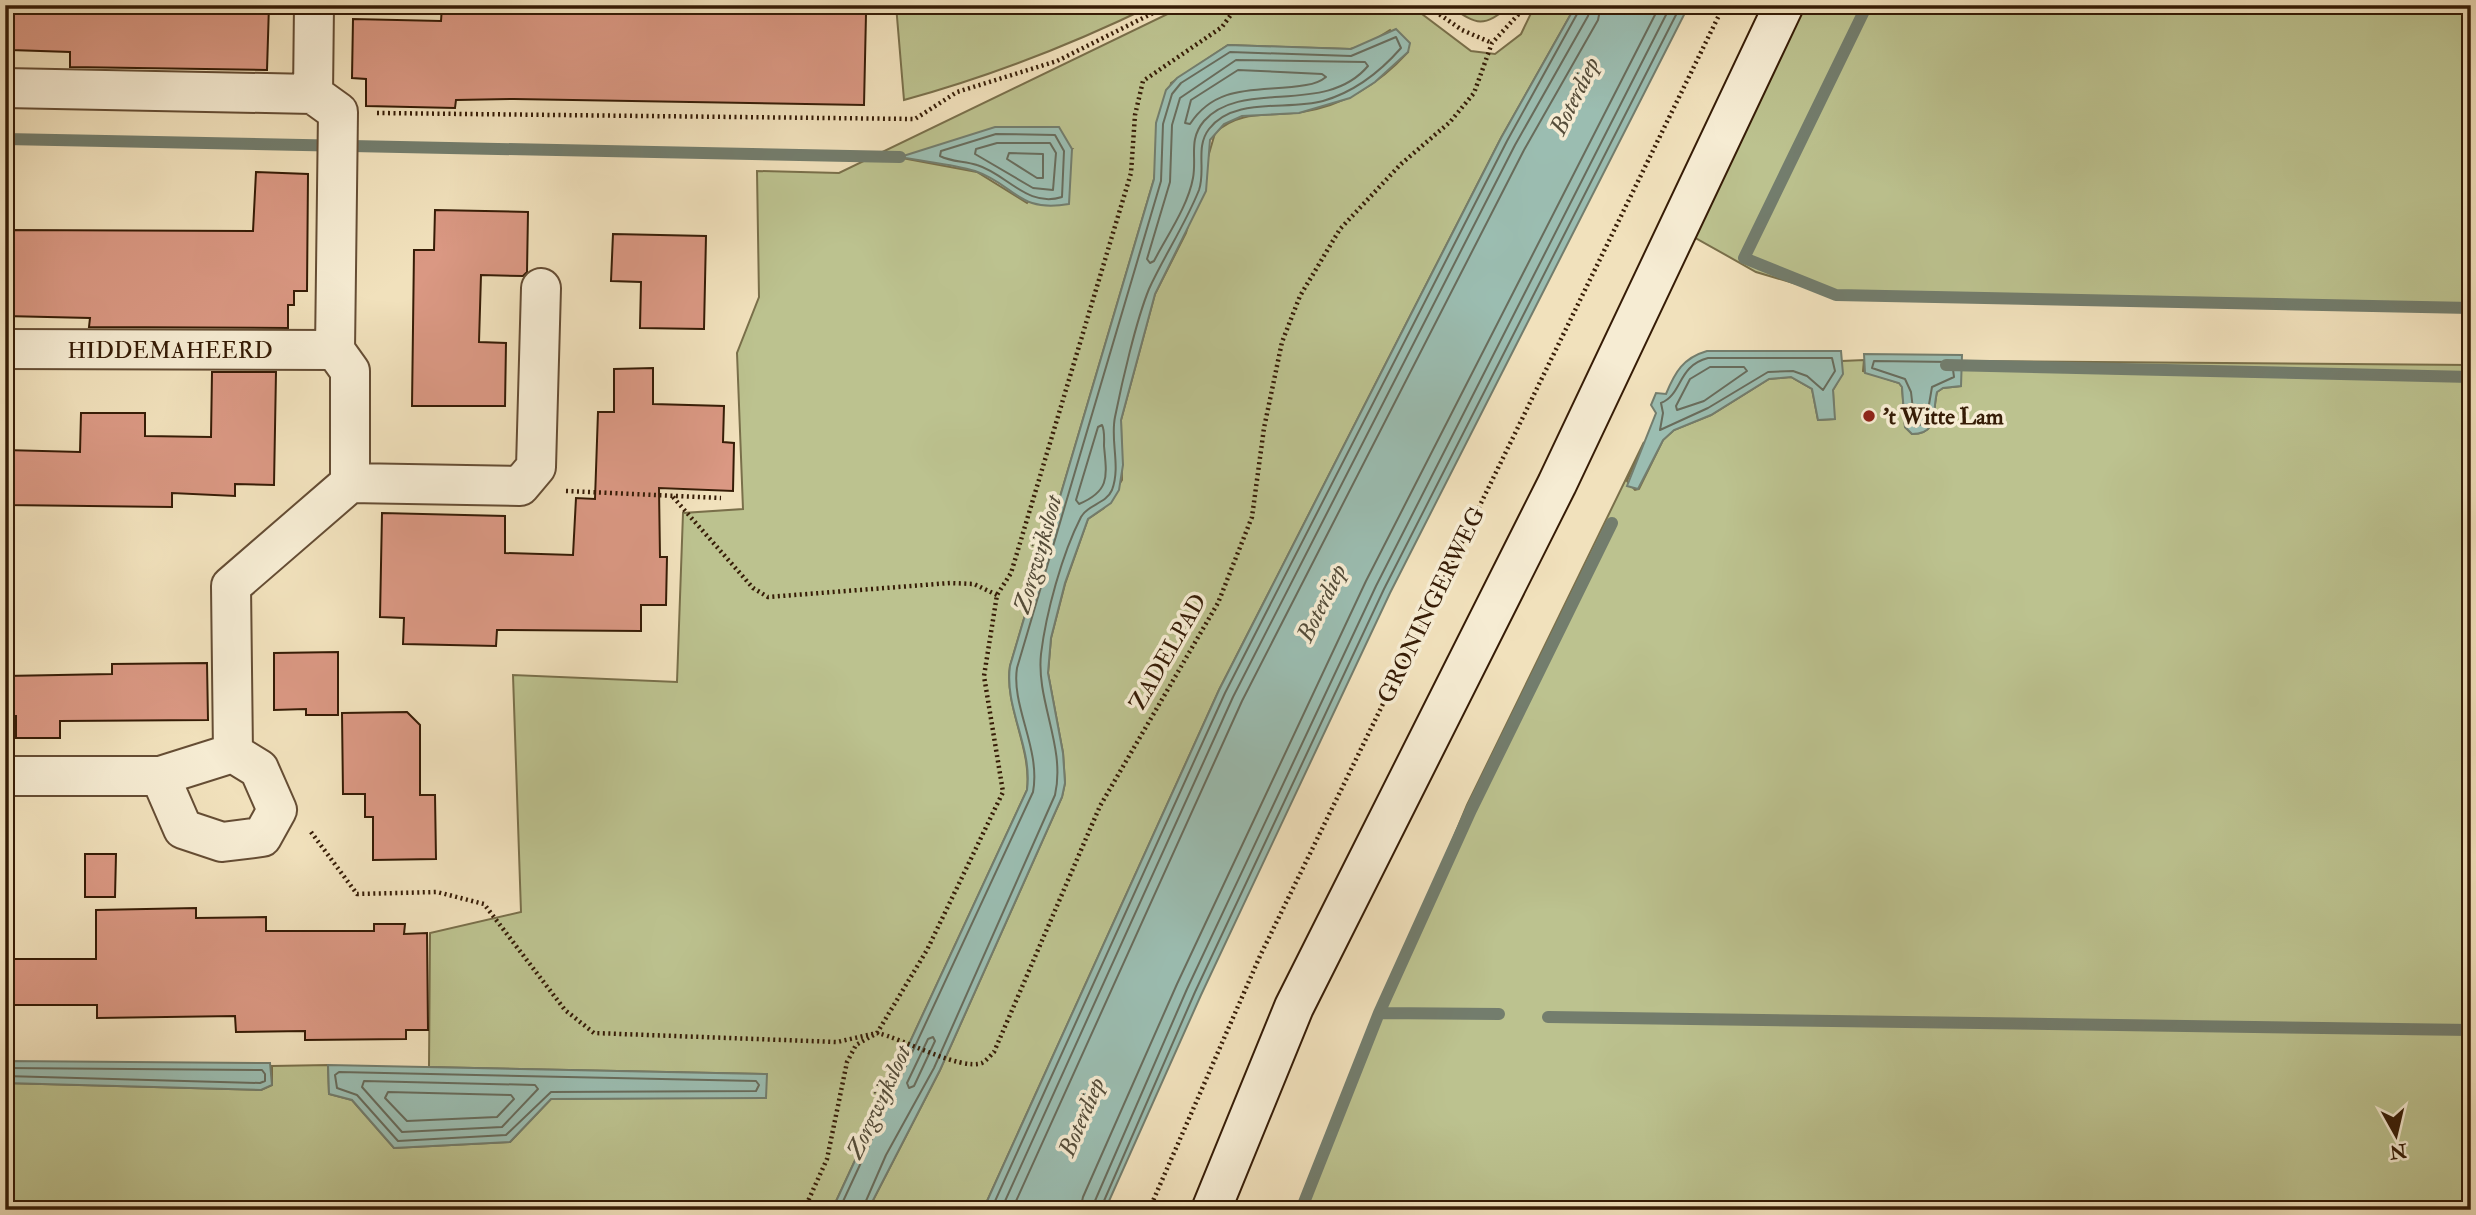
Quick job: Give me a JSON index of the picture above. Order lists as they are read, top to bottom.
{
  "streets": {
    "street": ["HIDDEMAHEERD"],
    "path": ["GRONINGERWEG", "ZADELPAD"]
  },
  "water": ["Boterdiep", "Zorgwijksloot"],
  "places": ["'t Witte Lam"],
  "north": "bottom"
}
